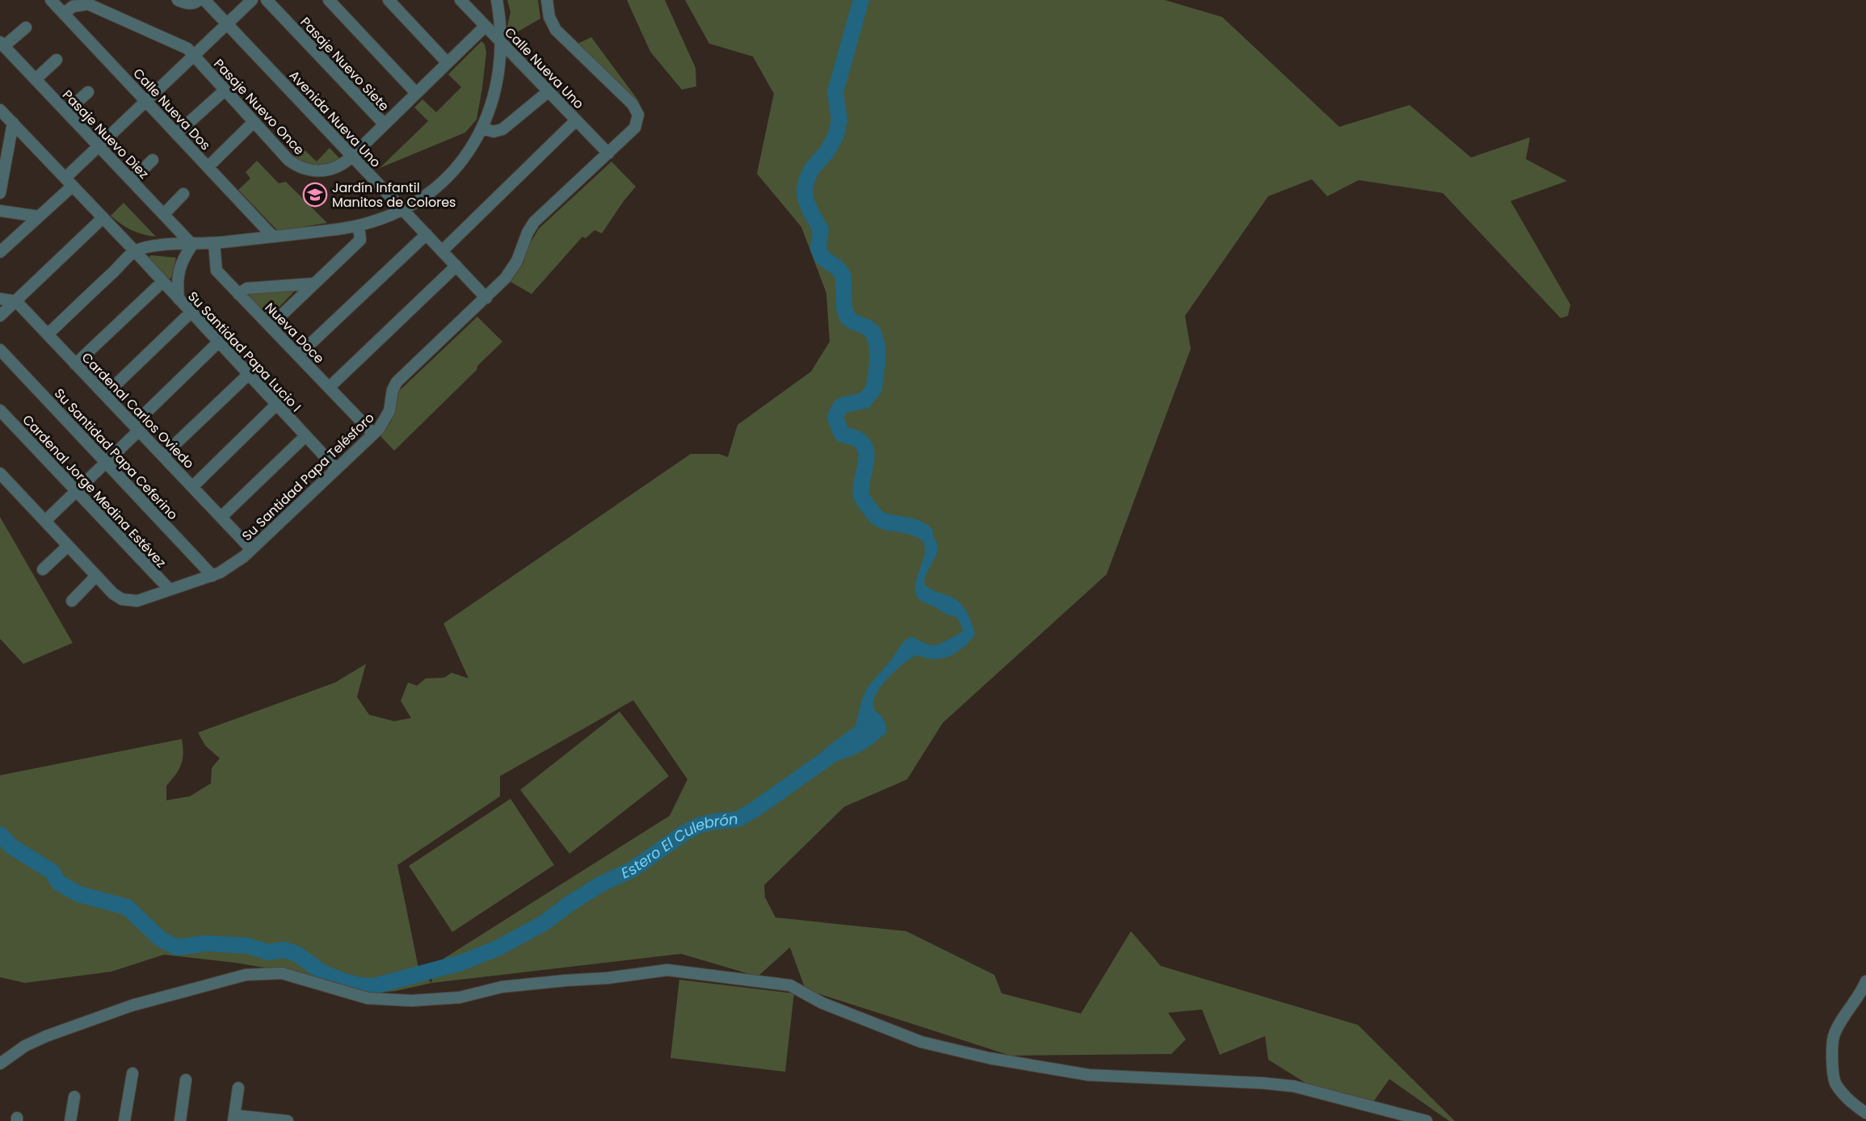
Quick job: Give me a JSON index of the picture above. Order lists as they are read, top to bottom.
{
  "streets": {
    "street": [
      "Pasaje Nuevo Siete",
      "Calle Nueva Uno",
      "Pasaje Nuevo Once",
      "Calle Nueva Dos",
      "Avenida Nueva Uno",
      "Pasaje Nuevo Diez",
      "Nueva Doce",
      "Su Santidad Papa Lucio I",
      "Cardenal Carlos Oviedo",
      "Su Santidad Papa Ceferino",
      "Su Santidad Papa Telésforo",
      "Cardenal Jorge Medina Estévez"
    ]
  },
  "crossings": [
    ["Pasaje Nuevo Siete", "Pasaje Nuevo Once"],
    ["Calle Nueva Uno", "Pasaje Nuevo Once"],
    ["Calle Nueva Uno", "Su Santidad Papa Telésforo"],
    ["Pasaje Nuevo Once", "Calle Nueva Dos"],
    ["Pasaje Nuevo Once", "Avenida Nueva Uno"],
    ["Avenida Nueva Uno", "Su Santidad Papa Telésforo"],
    ["Nueva Doce", "Su Santidad Papa Telésforo"],
    ["Su Santidad Papa Lucio I", "Su Santidad Papa Telésforo"],
    ["Cardenal Carlos Oviedo", "Su Santidad Papa Telésforo"],
    ["Su Santidad Papa Ceferino", "Su Santidad Papa Telésforo"],
    ["Su Santidad Papa Telésforo", "Cardenal Jorge Medina Estévez"]
  ],
  "water": ["Estero El Culebrón"],
  "places": {
    "school or university": ["Jardín Infantil Manitos de Colores"]
  }
}
